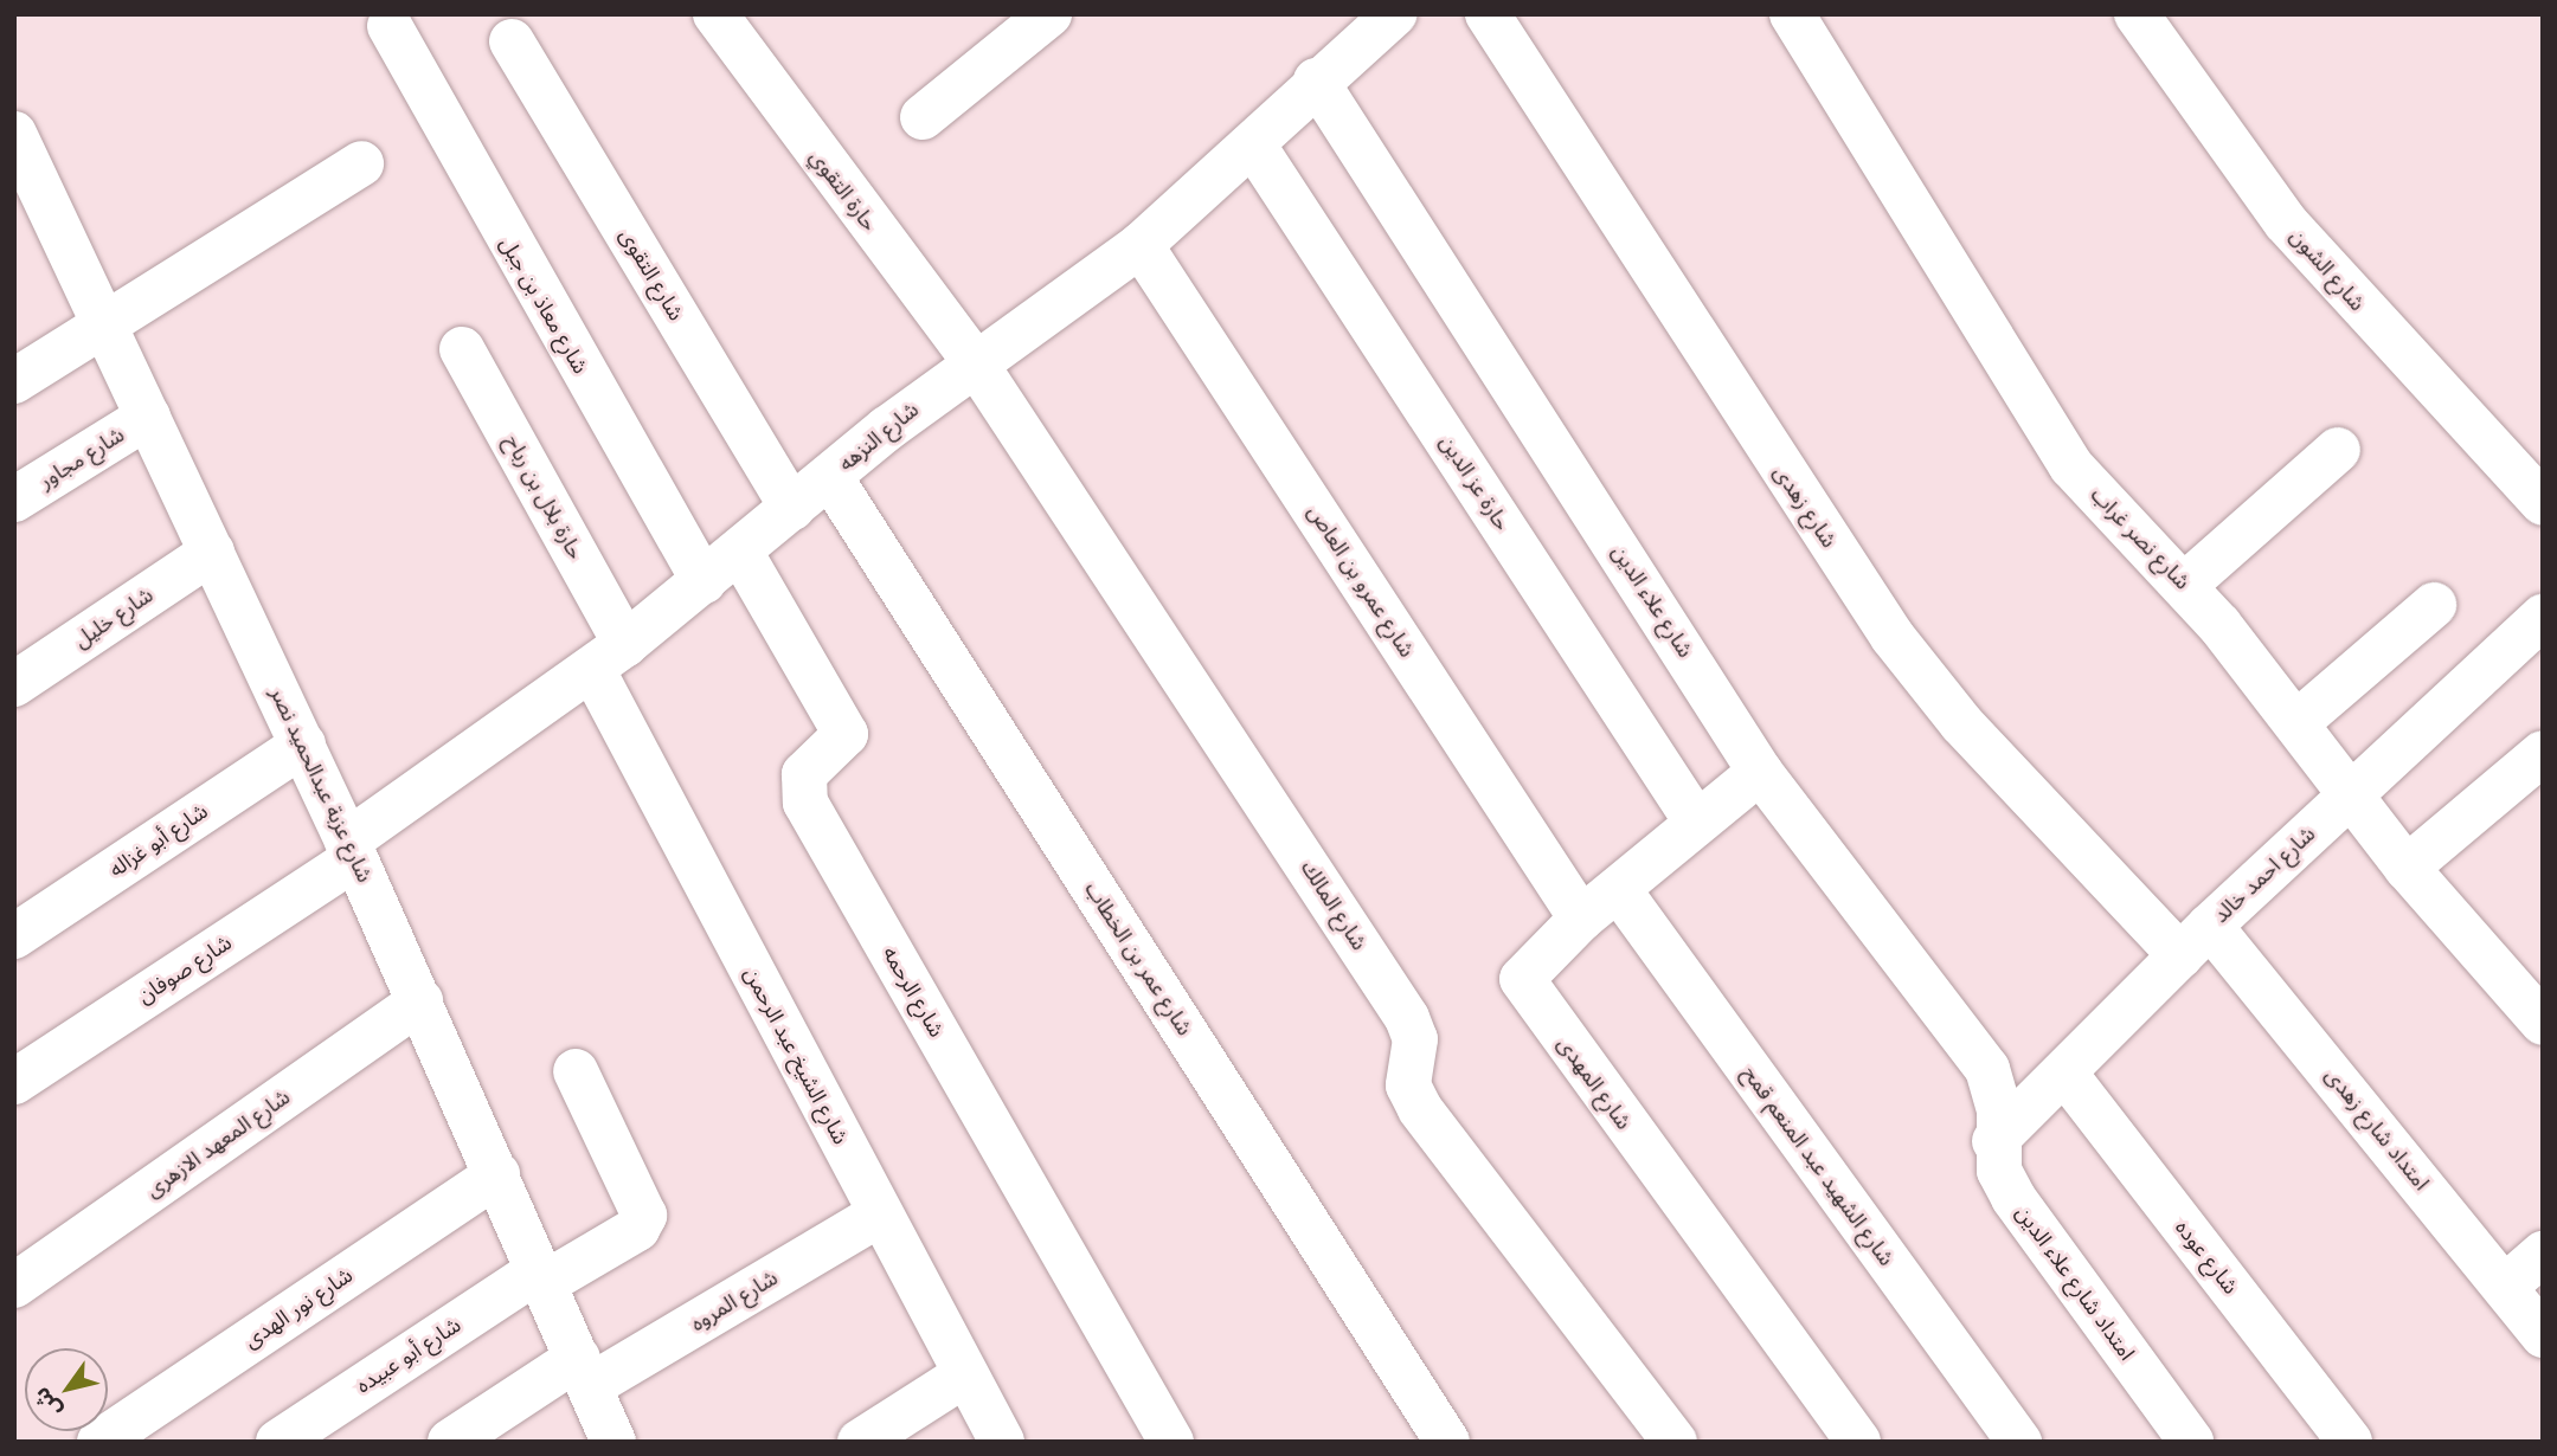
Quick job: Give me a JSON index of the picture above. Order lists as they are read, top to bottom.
{
  "streets": {
    "street": [
      "حارة التقوي",
      "شارع الشون",
      "شارع التقوى",
      "شارع معاذ بن جبل",
      "شارع النزهه",
      "شارع مجاور",
      "حارة عز الدين",
      "حارة بلال بن رباح",
      "شارع زهدى",
      "شارع نصر غراب",
      "شارع عمرو بن العاص",
      "شارع علاء الدين",
      "شارع خليل",
      "شارع عزبة عبدالحميد نصر",
      "شارع أبو غزاله",
      "شارع احمد خالد",
      "شارع المالك",
      "شارع عمر بن الخطاب",
      "شارع صوفان",
      "شارع الرحمه",
      "شارع الشيخ عبد الرحمن",
      "شارع المهدى",
      "امتداد شارع زهدى",
      "شارع المعهد الازهرى",
      "شارع الشهيد عبد المنعم قمح",
      "شارع عوده",
      "امتداد شارع علاء الدين",
      "شارع المروه",
      "شارع نور الهدى",
      "شارع أبو عبيده"
    ]
  },
  "crossings": [
    ["حارة التقوي", "شارع النزهه"],
    ["حارة التقوي", "شارع المالك"],
    ["شارع التقوى", "شارع النزهه"],
    ["شارع معاذ بن جبل", "شارع النزهه"],
    ["شارع النزهه", "حارة عز الدين"],
    ["شارع النزهه", "حارة بلال بن رباح"],
    ["شارع النزهه", "شارع عمرو بن العاص"],
    ["شارع النزهه", "شارع علاء الدين"],
    ["شارع النزهه", "شارع عزبة عبدالحميد نصر"],
    ["شارع النزهه", "شارع المالك"],
    ["شارع النزهه", "شارع عمر بن الخطاب"],
    ["شارع النزهه", "شارع صوفان"],
    ["شارع النزهه", "شارع الرحمه"],
    ["شارع النزهه", "شارع الشيخ عبد الرحمن"],
    ["شارع مجاور", "شارع عزبة عبدالحميد نصر"],
    ["حارة عز الدين", "شارع المهدى"],
    ["حارة بلال بن رباح", "شارع الشيخ عبد الرحمن"],
    ["شارع زهدى", "شارع احمد خالد"],
    ["شارع زهدى", "امتداد شارع زهدى"],
    ["شارع نصر غراب", "شارع احمد خالد"],
    ["شارع عمرو بن العاص", "شارع المهدى"],
    ["شارع علاء الدين", "شارع احمد خالد"],
    ["شارع علاء الدين", "شارع المهدى"],
    ["شارع علاء الدين", "امتداد شارع علاء الدين"],
    ["شارع خليل", "شارع عزبة عبدالحميد نصر"],
    ["شارع عزبة عبدالحميد نصر", "شارع أبو غزاله"],
    ["شارع عزبة عبدالحميد نصر", "شارع صوفان"],
    ["شارع عزبة عبدالحميد نصر", "شارع المعهد الازهرى"],
    ["شارع عزبة عبدالحميد نصر", "شارع المروه"],
    ["شارع عزبة عبدالحميد نصر", "شارع نور الهدى"],
    ["شارع عزبة عبدالحميد نصر", "شارع أبو عبيده"],
    ["شارع احمد خالد", "امتداد شارع زهدى"],
    ["شارع احمد خالد", "شارع عوده"],
    ["شارع احمد خالد", "امتداد شارع علاء الدين"],
    ["شارع الشيخ عبد الرحمن", "شارع المروه"],
    ["شارع المهدى", "شارع الشهيد عبد المنعم قمح"]
  ],
  "north": "bottom left"
}
